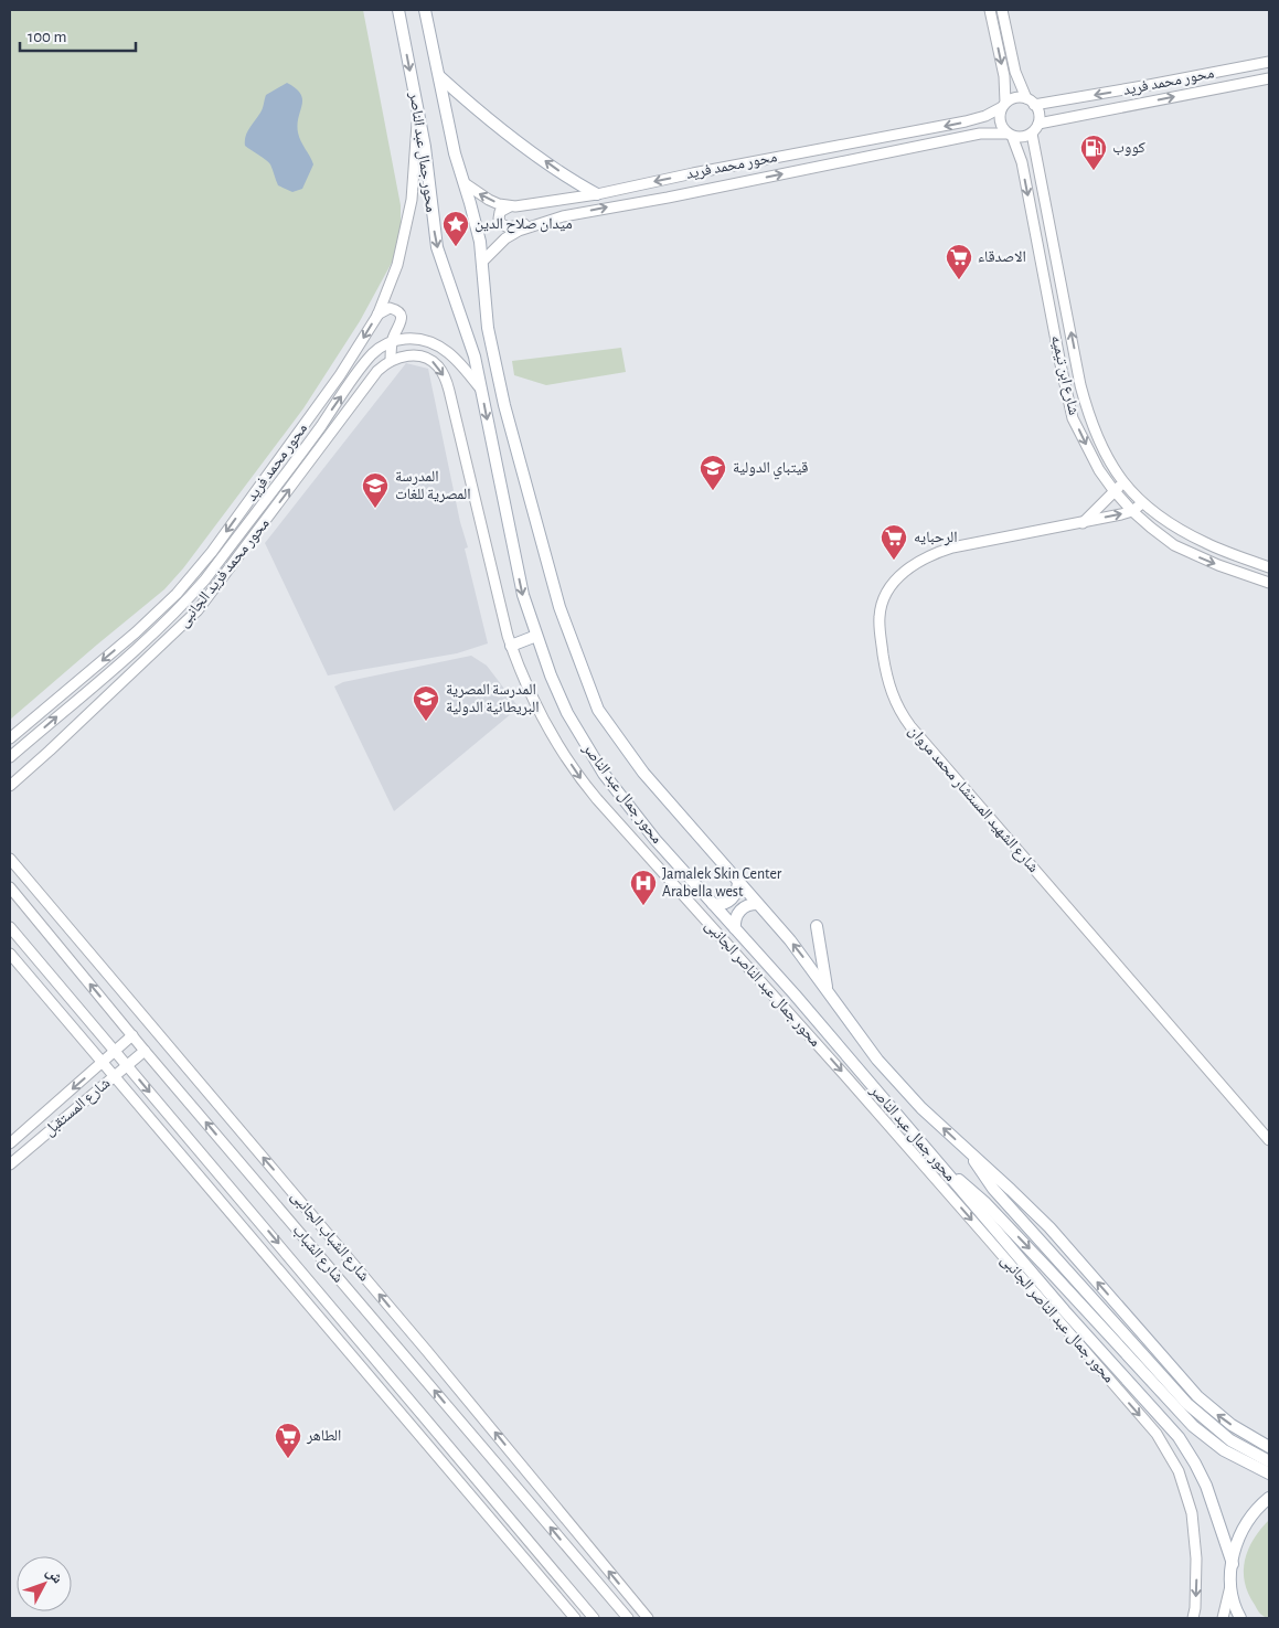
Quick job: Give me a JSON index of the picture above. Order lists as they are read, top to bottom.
{
  "streets": {
    "main road": ["محور جمال عبد الناصر"],
    "street": [
      "محور محمد فريد",
      "شارع ابن تيميه",
      "محور محمد فريد الجانبى",
      "شارع الشهيد المستشار محمد مروان",
      "محور جمال عبد الناصر الجانبى",
      "شارع المستقبل",
      "شارع الشباب الجانبى",
      "شارع الشباب"
    ]
  },
  "crossings": [
    ["محور محمد فريد", "محور جمال عبد الناصر"],
    ["محور محمد فريد", "شارع ابن تيميه"],
    ["محور جمال عبد الناصر", "محور جمال عبد الناصر الجانبى"],
    ["شارع ابن تيميه", "شارع الشهيد المستشار محمد مروان"],
    ["محور محمد فريد الجانبى", "محور جمال عبد الناصر الجانبى"],
    ["شارع المستقبل", "شارع الشباب"]
  ],
  "one_way": ["محور محمد فريد الجانبى", "محور جمال عبد الناصر الجانبى"],
  "places": {
    "fuel station": ["كووب"],
    "place": ["ميدان صلاح الدين"],
    "supermarket": ["الاصدقاء", "الرحبايه", "الطاهر"],
    "school or university": ["قيتباي الدولية", "المدرسة المصرية للغات", "المدرسة المصرية البريطانية الدولية"],
    "hospital": ["Jamalek Skin Center Arabella west"]
  },
  "scale_bar": "100 m",
  "north": "top right"
}
